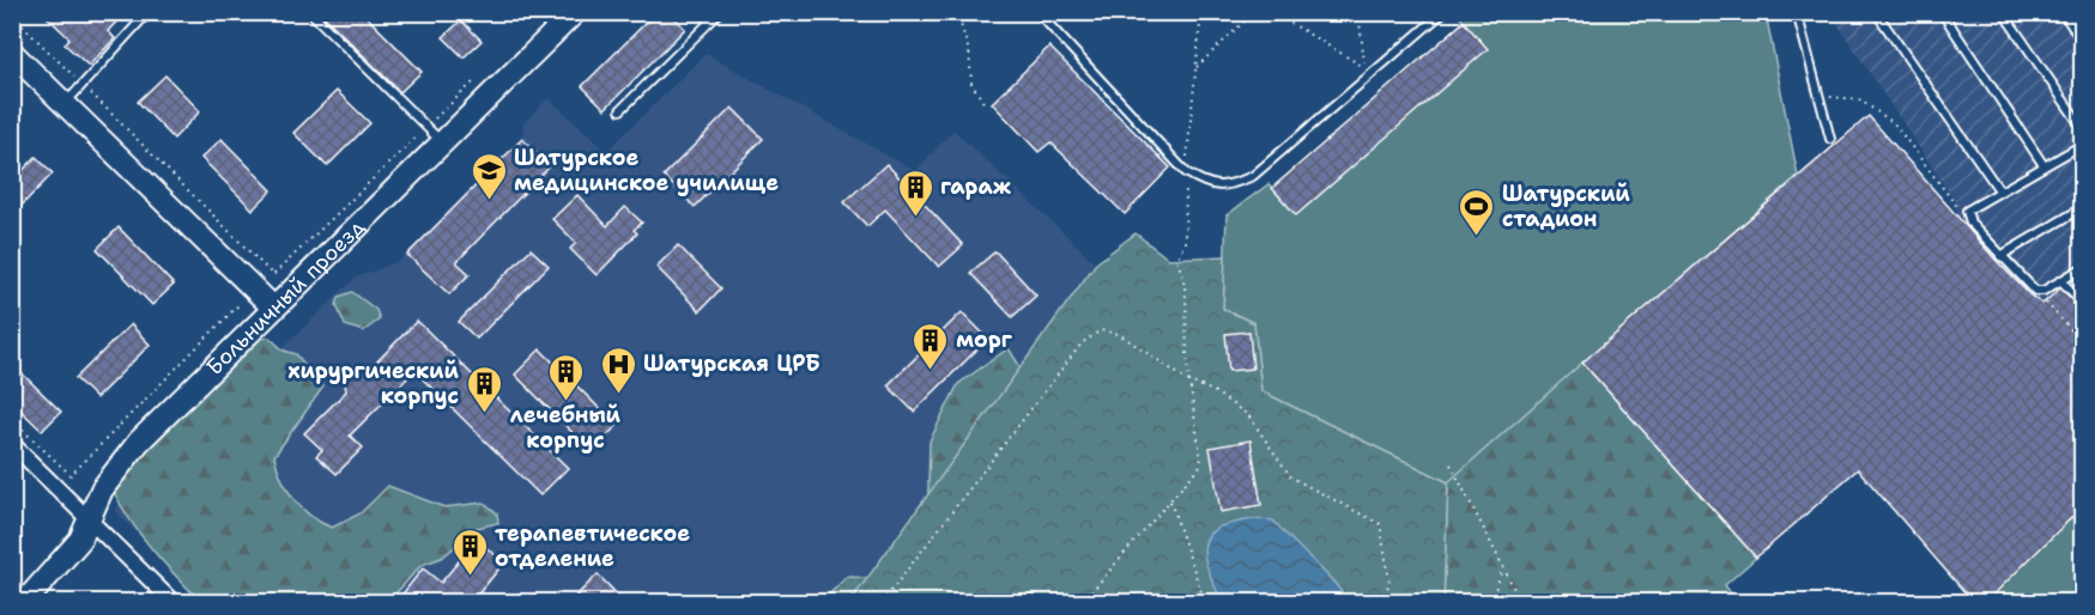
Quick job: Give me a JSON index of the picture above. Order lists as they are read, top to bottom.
{
  "streets": {
    "street": ["Больничный проезд"]
  },
  "places": {
    "school or university": ["Шатурское медицинское училище"],
    "building": [
      "гараж",
      "морг",
      "лечебный корпус",
      "хирургический корпус",
      "терапевтическое отделение"
    ],
    "sports": ["Шатурский стадион"],
    "hospital": ["Шатурская ЦРБ"]
  }
}
